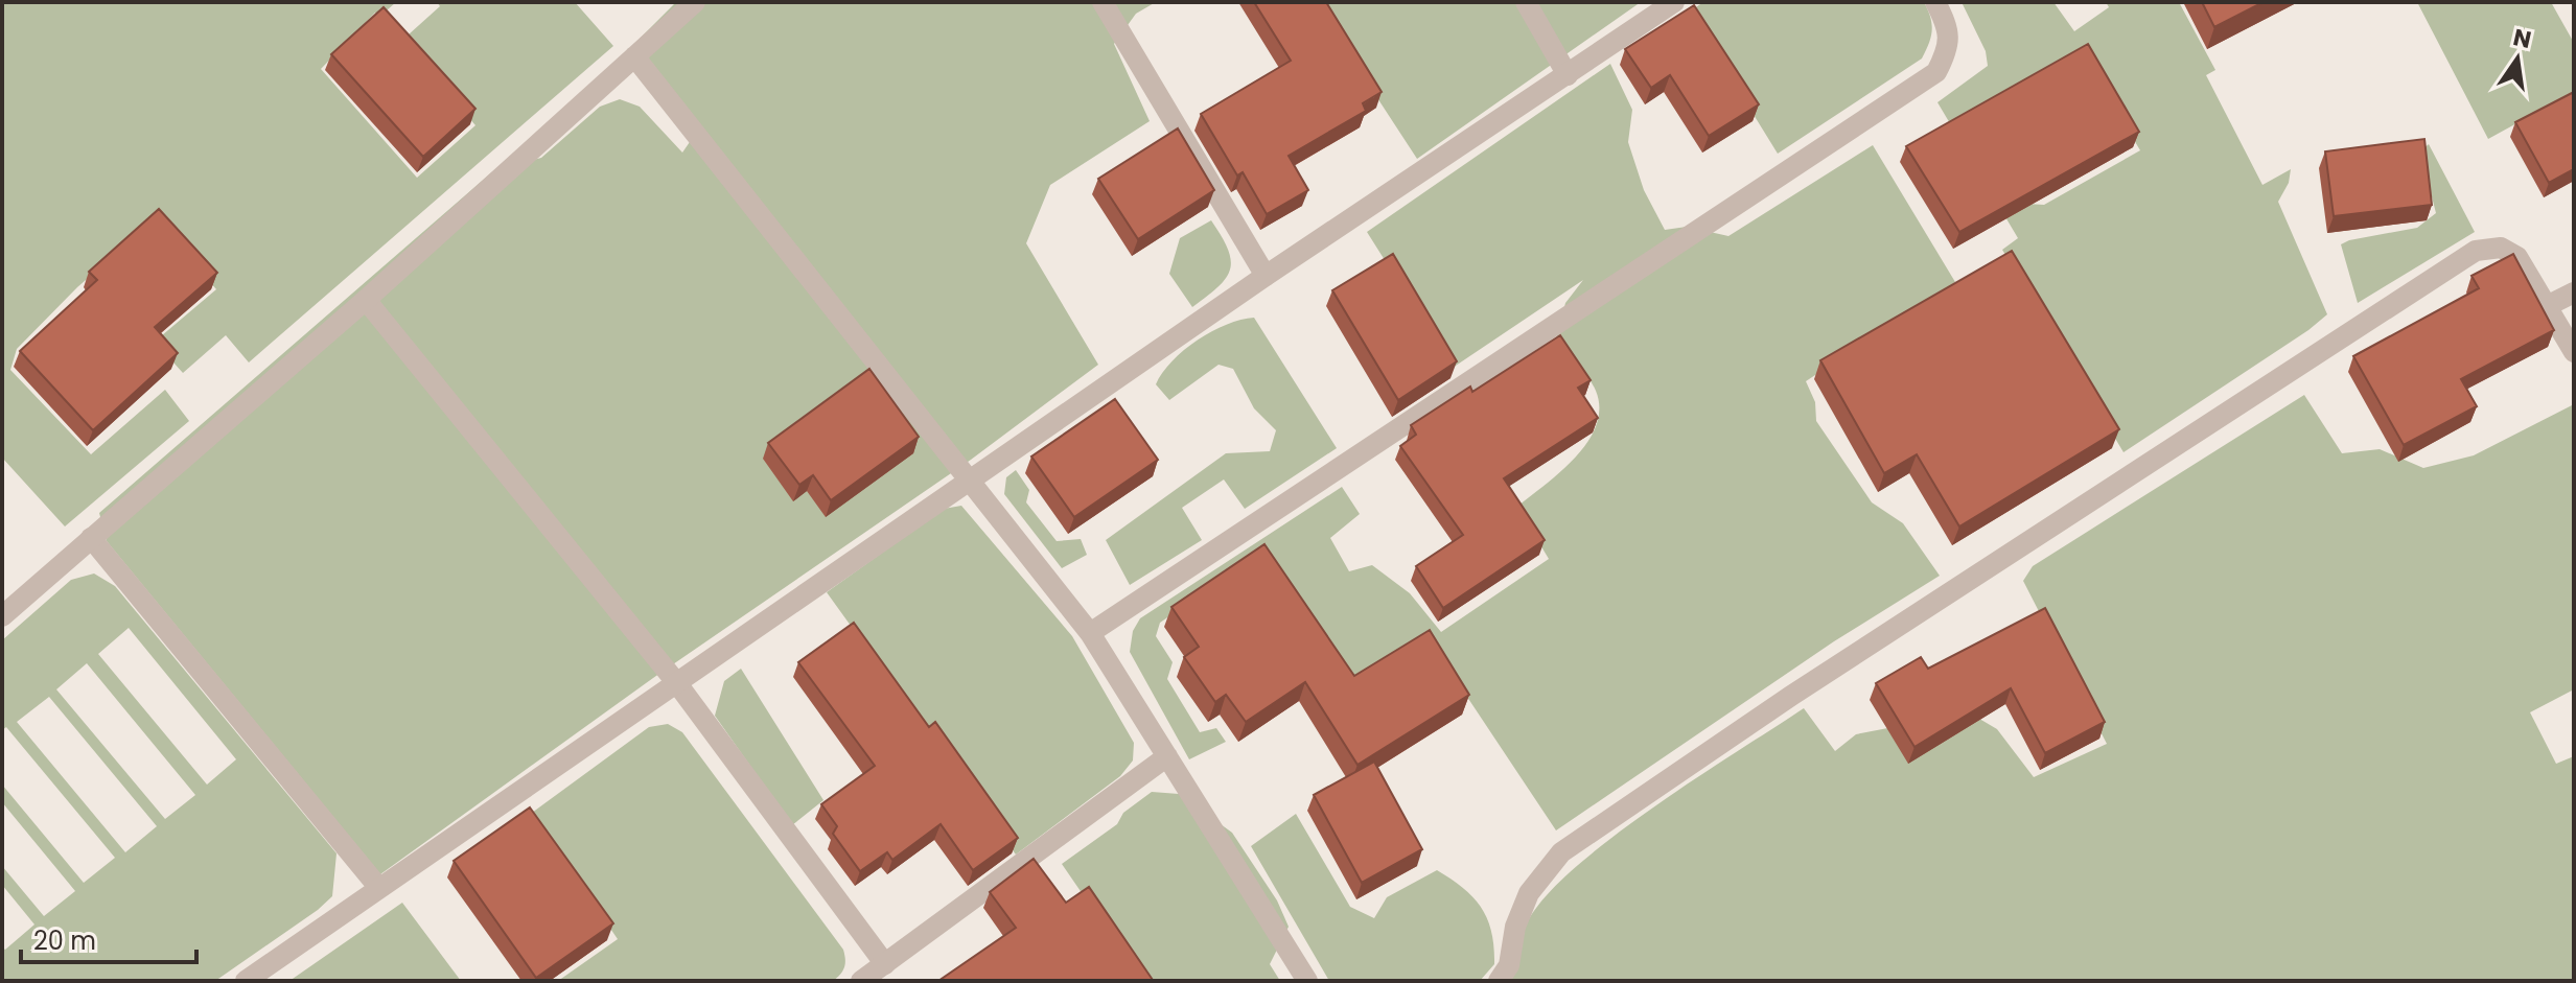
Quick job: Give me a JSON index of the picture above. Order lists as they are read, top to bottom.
{
  "scale_bar": "20 m",
  "north": "top"
}
